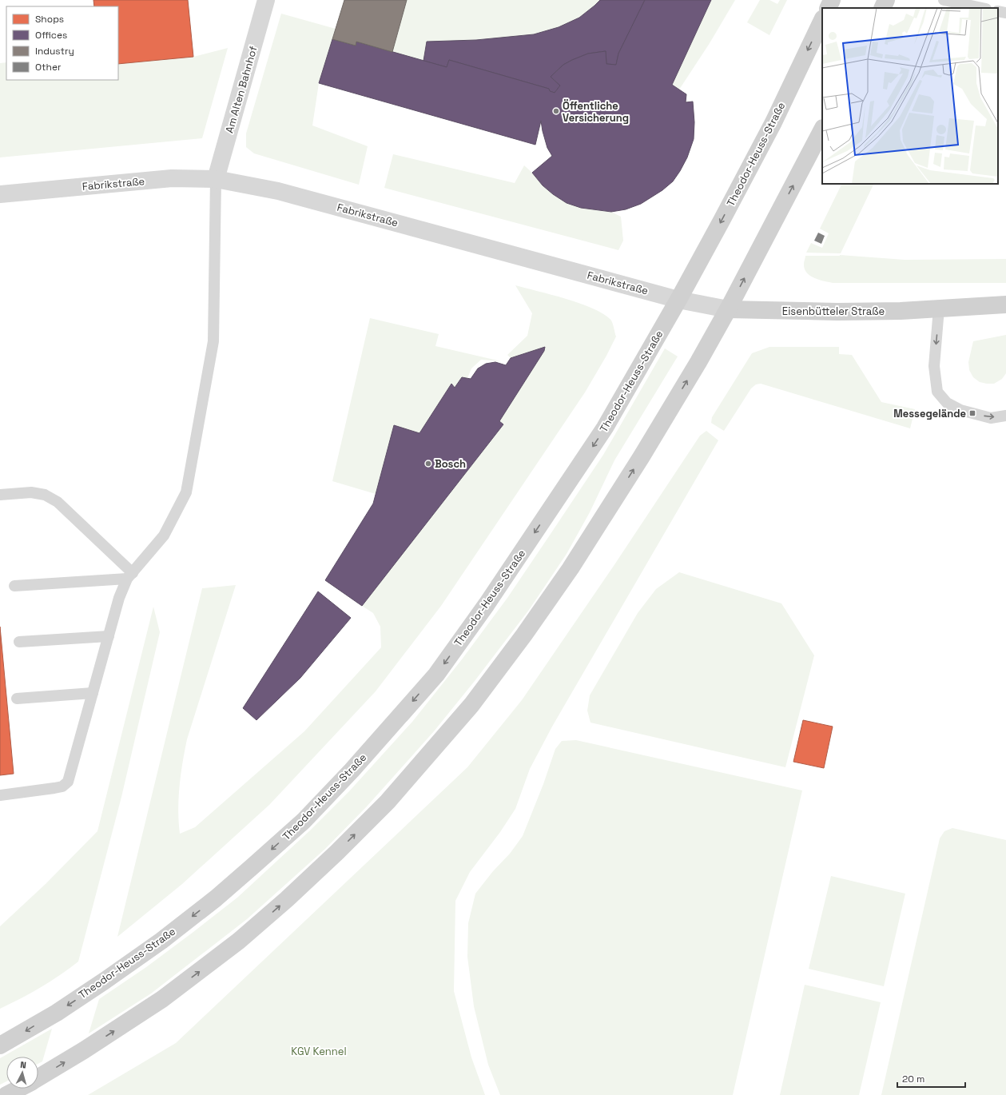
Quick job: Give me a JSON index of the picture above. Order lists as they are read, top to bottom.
{
  "streets": {
    "main road": ["Theodor-Heuss-Straße", "Eisenbütteler Straße"],
    "street": ["Am Alten Bahnhof", "Fabrikstraße"]
  },
  "crossings": [
    ["Am Alten Bahnhof", "Fabrikstraße"],
    ["Theodor-Heuss-Straße", "Fabrikstraße"],
    ["Fabrikstraße", "Eisenbütteler Straße"]
  ],
  "parks": ["KGV Kennel"],
  "places": {
    "other": ["Öffentliche Versicherung", "Bosch"],
    "transit": ["Messegelände"]
  },
  "legend": [
    "Shops",
    "Offices",
    "Industry",
    "Other"
  ],
  "scale_bar": "20 m",
  "north": "top"
}
